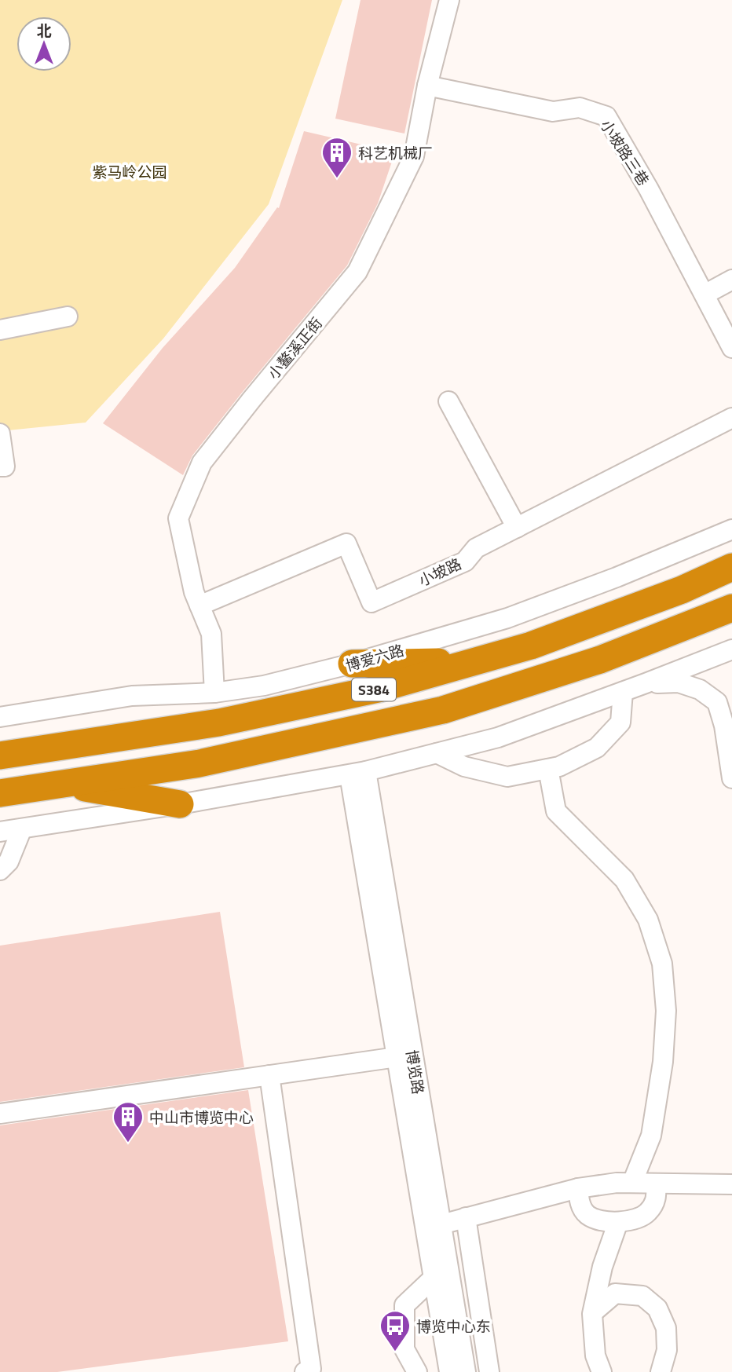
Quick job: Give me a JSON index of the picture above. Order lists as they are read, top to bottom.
{
  "streets": {
    "highway": ["博爱六路", "S384"],
    "street": [
      "小坡路三巷",
      "小鳌溪正街",
      "小坡路",
      "博览路"
    ]
  },
  "crossings": [
    ["小坡路三巷", "小鳌溪正街"],
    ["小鳌溪正街", "小坡路"],
    ["小鳌溪正街", "博爱六路"]
  ],
  "parks": ["紫马岭公园"],
  "places": {
    "building": ["科艺机械厂", "中山市博览中心"],
    "bus stop": ["博览中心东"]
  },
  "north": "top"
}
